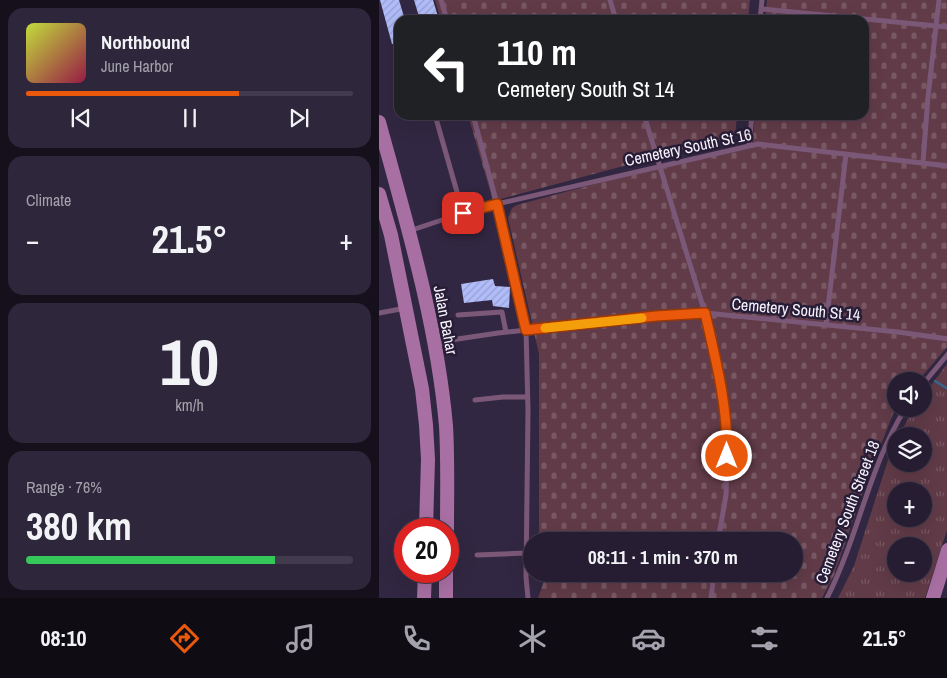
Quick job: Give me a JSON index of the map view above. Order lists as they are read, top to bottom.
{
  "streets": {
    "main road": ["Jalan Bahar"],
    "lane": ["Cemetery South St 16", "Cemetery South St 14", "Cemetery South Street 18"]
  },
  "crossings": [
    ["Cemetery South St 16", "Jalan Bahar"],
    ["Cemetery South St 14", "Jalan Bahar"]
  ],
  "page": {
    "turn": ["110 m", "Cemetery South St 14"],
    "song": ["Northbound", "June Harbor"],
    "tile": [
      "Climate",
      ["10", "km/h"],
      ["Range · 76%", "380 km"]
    ],
    "heat": ["−", "21.5°", "+"],
    "map_buttons": ["+", "−"],
    "limit": "20",
    "trip": "08:11 · 1 min · 370 m",
    "tabs": ["08:10", "21.5°"]
  }
}
